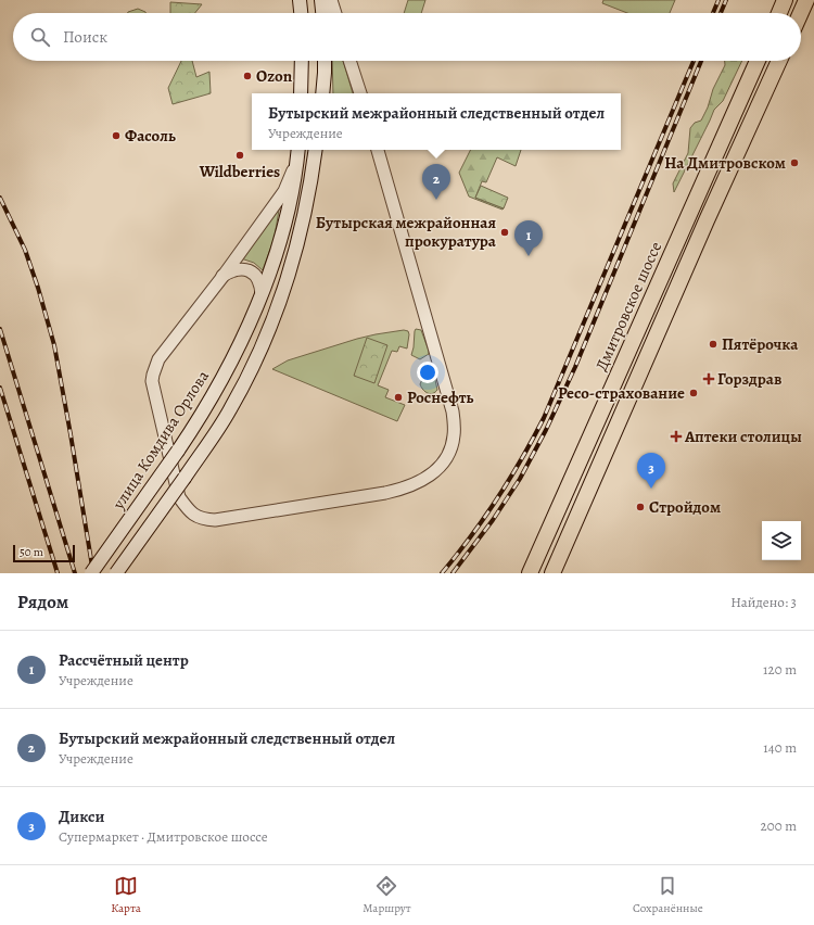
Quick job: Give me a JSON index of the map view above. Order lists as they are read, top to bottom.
{
  "streets": {
    "main road": ["Дмитровское шоссе", "улица Комдива Орлова"]
  },
  "places": {
    "other": [
      "Ozon",
      "Фасоль",
      "Wildberries",
      "На Дмитровском",
      "Бутырская межрайонная прокуратура",
      "Пятёрочка",
      "Ресо-страхование",
      "Роснефть",
      "Стройдом"
    ],
    "health": ["Горздрав", "Аптеки столицы"]
  },
  "scale_bar": "50 m",
  "page": {
    "search": "Поиск",
    "popup": ["Бутырский межрайонный следственный отдел", "Учреждение"],
    "pins": ["2", "1", "3"],
    "scale": "50 m",
    "heading": ["Рядом", "Найдено: 3"],
    "list": [
      {
        "mark": "1",
        "name": "Рассчётный центр",
        "note": "Учреждение",
        "value": "120 m"
      },
      {
        "mark": "2",
        "name": "Бутырский межрайонный следственный отдел",
        "note": "Учреждение",
        "value": "140 m"
      },
      {
        "mark": "3",
        "name": "Дикси",
        "note": "Супермаркет · Дмитровское шоссе",
        "value": "200 m"
      }
    ],
    "nav": ["Карта", "Маршрут", "Сохранённые"]
  }
}
